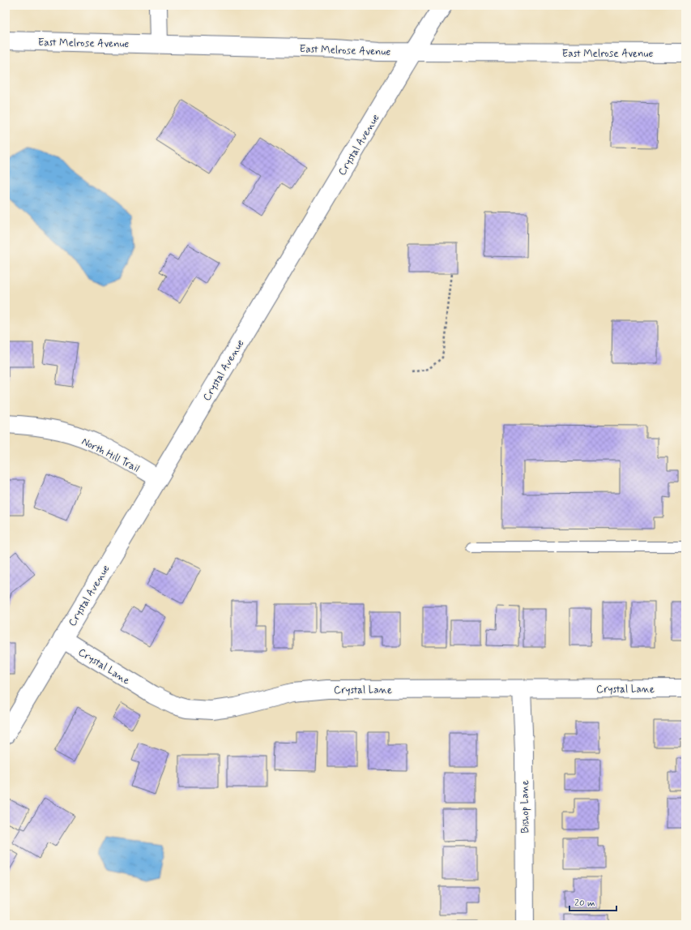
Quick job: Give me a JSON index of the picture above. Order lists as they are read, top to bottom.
{
  "streets": {
    "street": [
      "East Melrose Avenue",
      "Crystal Avenue",
      "North Hill Trail",
      "Crystal Lane",
      "Bishop Lane"
    ]
  },
  "crossings": [
    ["East Melrose Avenue", "Crystal Avenue"],
    ["Crystal Avenue", "North Hill Trail"],
    ["Crystal Avenue", "Crystal Lane"],
    ["Crystal Lane", "Bishop Lane"]
  ],
  "scale_bar": "20 m"
}
